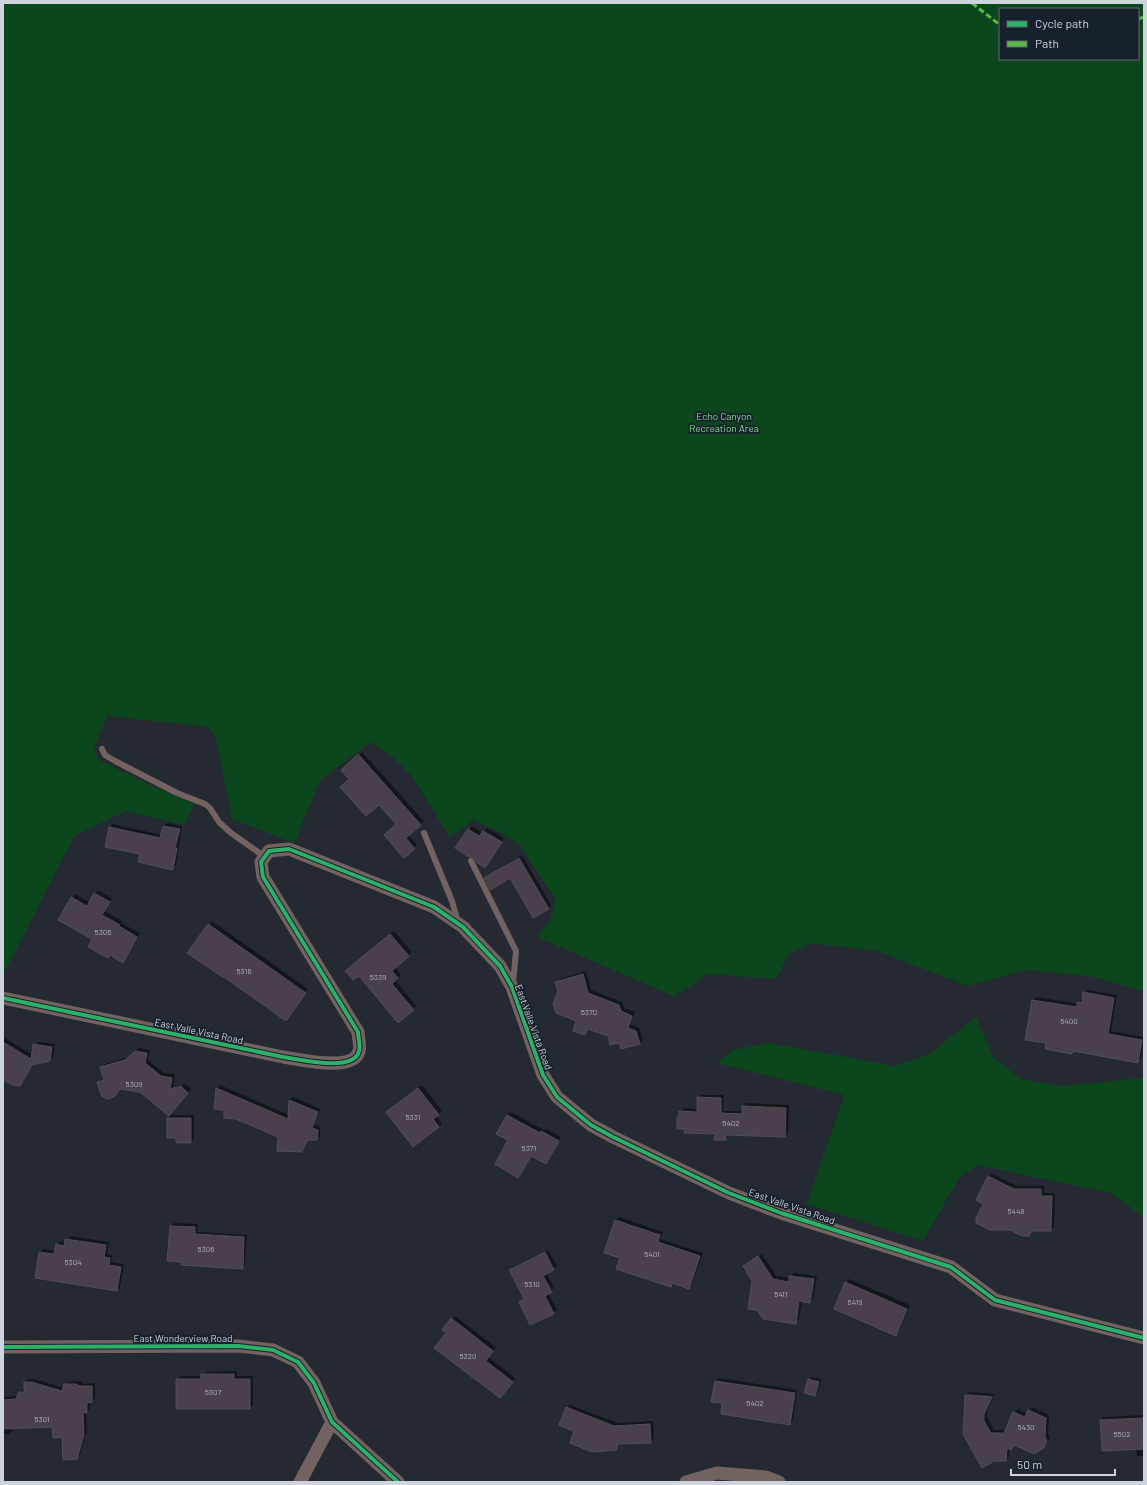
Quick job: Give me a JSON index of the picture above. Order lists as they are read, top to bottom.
{
  "streets": {
    "street": ["East Valle Vista Road", "East Wonderview Road"]
  },
  "parks": ["Echo Canyon Recreation Area"],
  "house_numbers": [
    "5306",
    "5316",
    "5339",
    "5370",
    "5400",
    "5309",
    "5331",
    "5402",
    "5371",
    "5448",
    "5306",
    "5401",
    "5304",
    "5310",
    "5411",
    "5419",
    "5320",
    "5307",
    "5402",
    "5301",
    "5430",
    "5502"
  ],
  "legend": ["Cycle path", "Path"],
  "scale_bar": "50 m"
}
